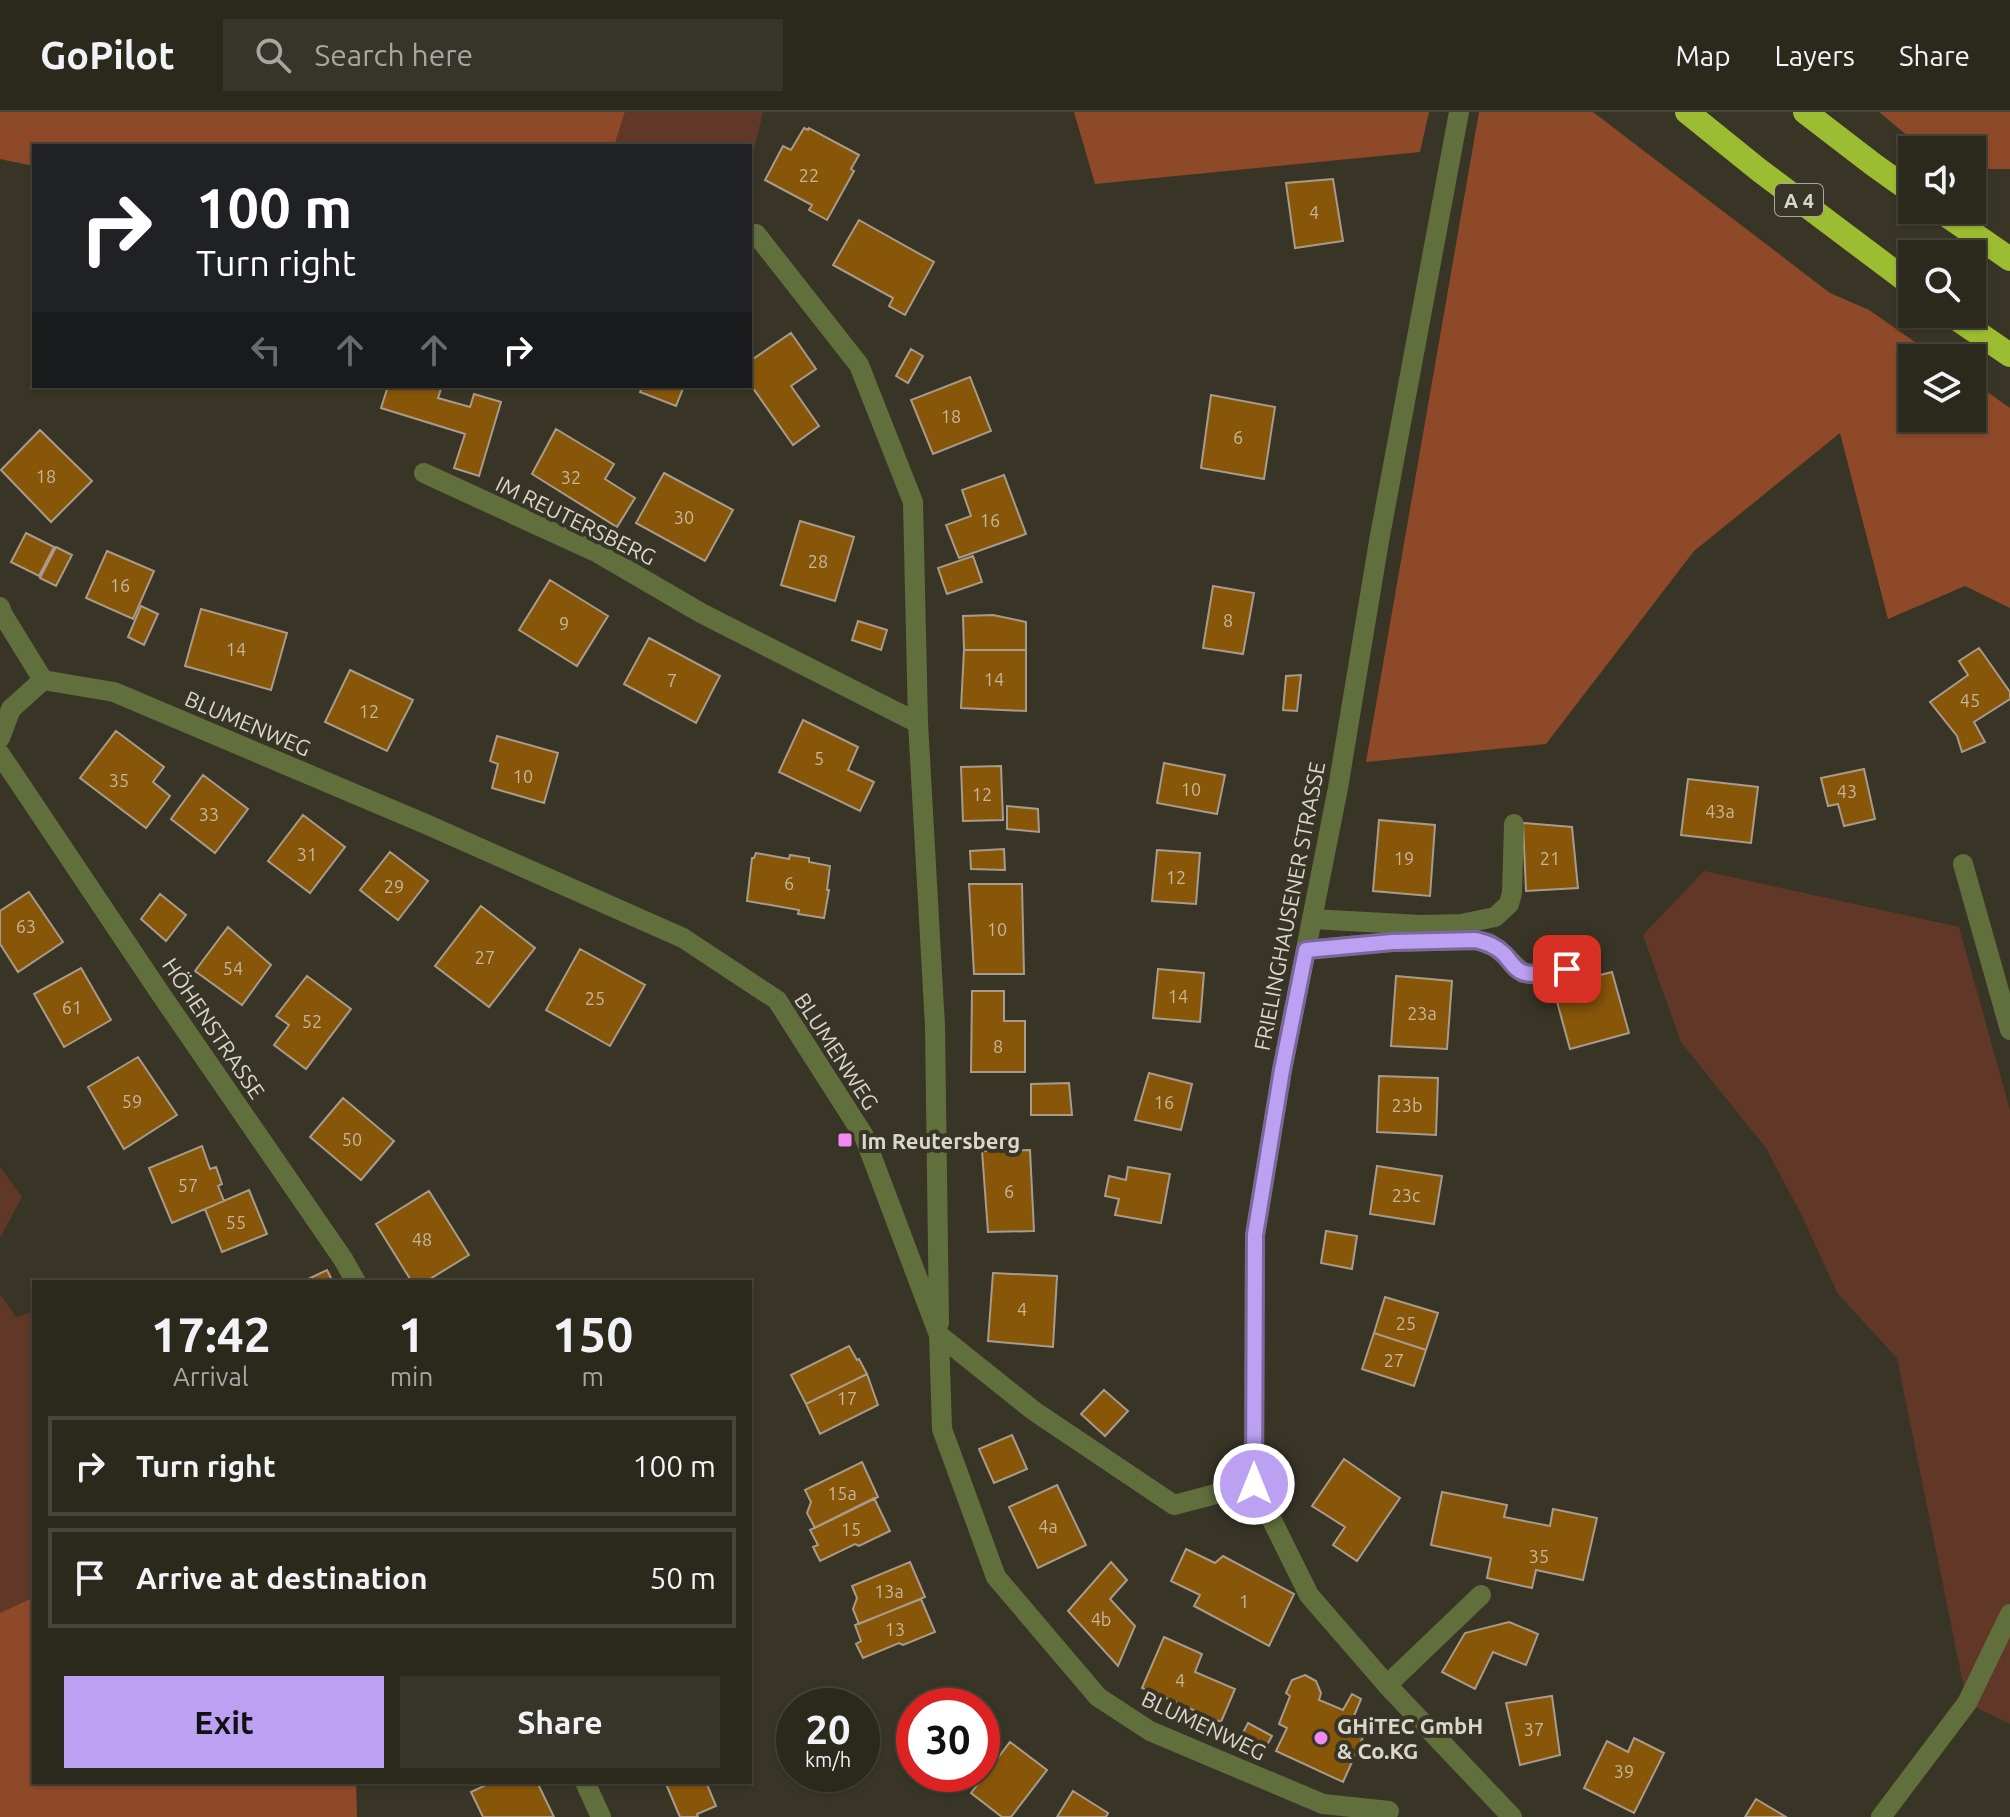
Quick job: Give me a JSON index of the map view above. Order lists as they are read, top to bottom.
{
  "streets": {
    "highway": ["A 4"],
    "street": [
      "IM REUTERSBERG",
      "BLUMENWEG",
      "FRIELINGHAUSENER STRASSE",
      "HÖHENSTRASSE"
    ]
  },
  "places": {
    "transit": ["Im Reutersberg"],
    "other": ["GHiTEC GmbH & Co.KG"]
  },
  "house_numbers": [
    "22",
    "4",
    "18",
    "6",
    "18",
    "32",
    "30",
    "16",
    "28",
    "16",
    "8",
    "9",
    "14",
    "14",
    "7",
    "45",
    "12",
    "5",
    "10",
    "35",
    "10",
    "43",
    "12",
    "43a",
    "33",
    "31",
    "19",
    "21",
    "12",
    "6",
    "29",
    "63",
    "10",
    "27",
    "54",
    "14",
    "25",
    "61",
    "23a",
    "52",
    "8",
    "59",
    "16",
    "23b",
    "50",
    "57",
    "6",
    "23c",
    "55",
    "48",
    "4",
    "25",
    "27",
    "17",
    "15a",
    "4a",
    "15",
    "35",
    "13a",
    "1",
    "4b",
    "13",
    "4",
    "37",
    "39"
  ],
  "page": {
    "header": "GoPilot",
    "search": "Search here",
    "nav": ["Map", "Layers", "Share"],
    "turn": ["100 m", "Turn right"],
    "eta": [
      "17:42",
      "Arrival",
      "1",
      "min",
      "150",
      "m"
    ],
    "list": [
      {
        "name": "Turn right",
        "value": "100 m"
      },
      {
        "name": "Arrive at destination",
        "value": "50 m"
      }
    ],
    "buttons": ["Exit", "Share"],
    "speed": "20 km/h",
    "limit": "30"
  }
}
